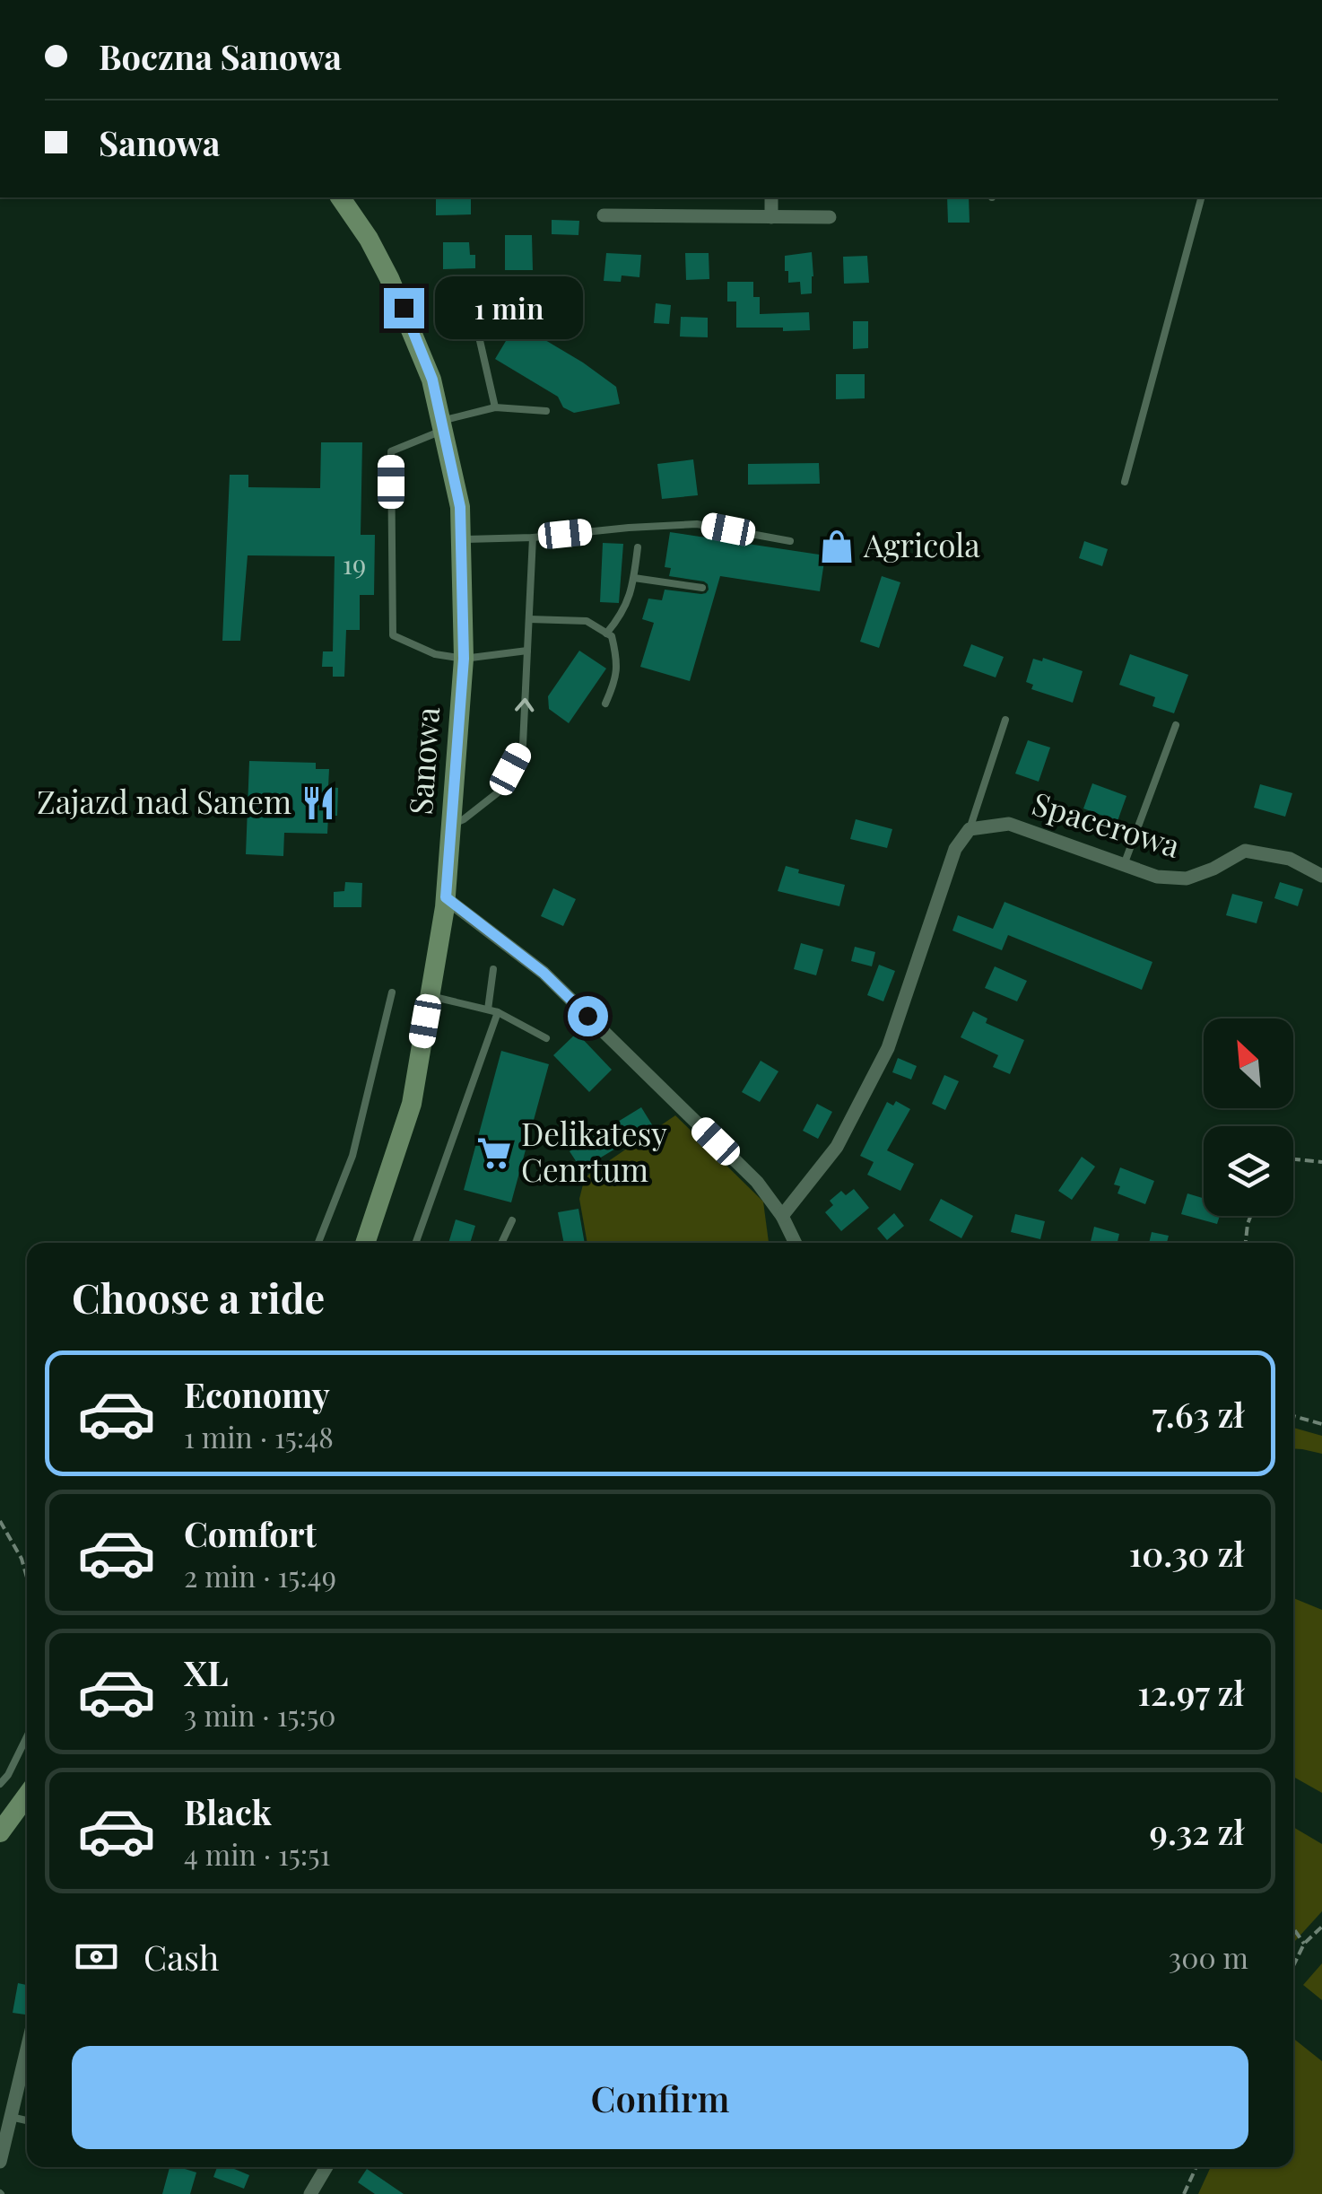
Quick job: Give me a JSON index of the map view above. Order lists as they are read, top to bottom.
{
  "streets": {
    "main road": ["Sanowa"],
    "street": ["Spacerowa"]
  },
  "places": {
    "shop": ["Agricola"],
    "restaurant": ["Zajazd nad Sanem"],
    "supermarket": ["Delikatesy Cenrtum"]
  },
  "house_numbers": ["19"],
  "north": "top left",
  "page": {
    "banner": ["Boczna Sanowa", "Sanowa"],
    "bubble": "1 min",
    "heading": "Choose a ride",
    "list": [
      {
        "name": "Economy",
        "note": "1 min · 15:48",
        "value": "7.63 zł"
      },
      {
        "name": "Comfort",
        "note": "2 min · 15:49",
        "value": "10.30 zł"
      },
      {
        "name": "XL",
        "note": "3 min · 15:50",
        "value": "12.97 zł"
      },
      {
        "name": "Black",
        "note": "4 min · 15:51",
        "value": "9.32 zł"
      }
    ],
    "pay": ["Cash", "300 m"],
    "buttons": "Confirm"
  }
}
